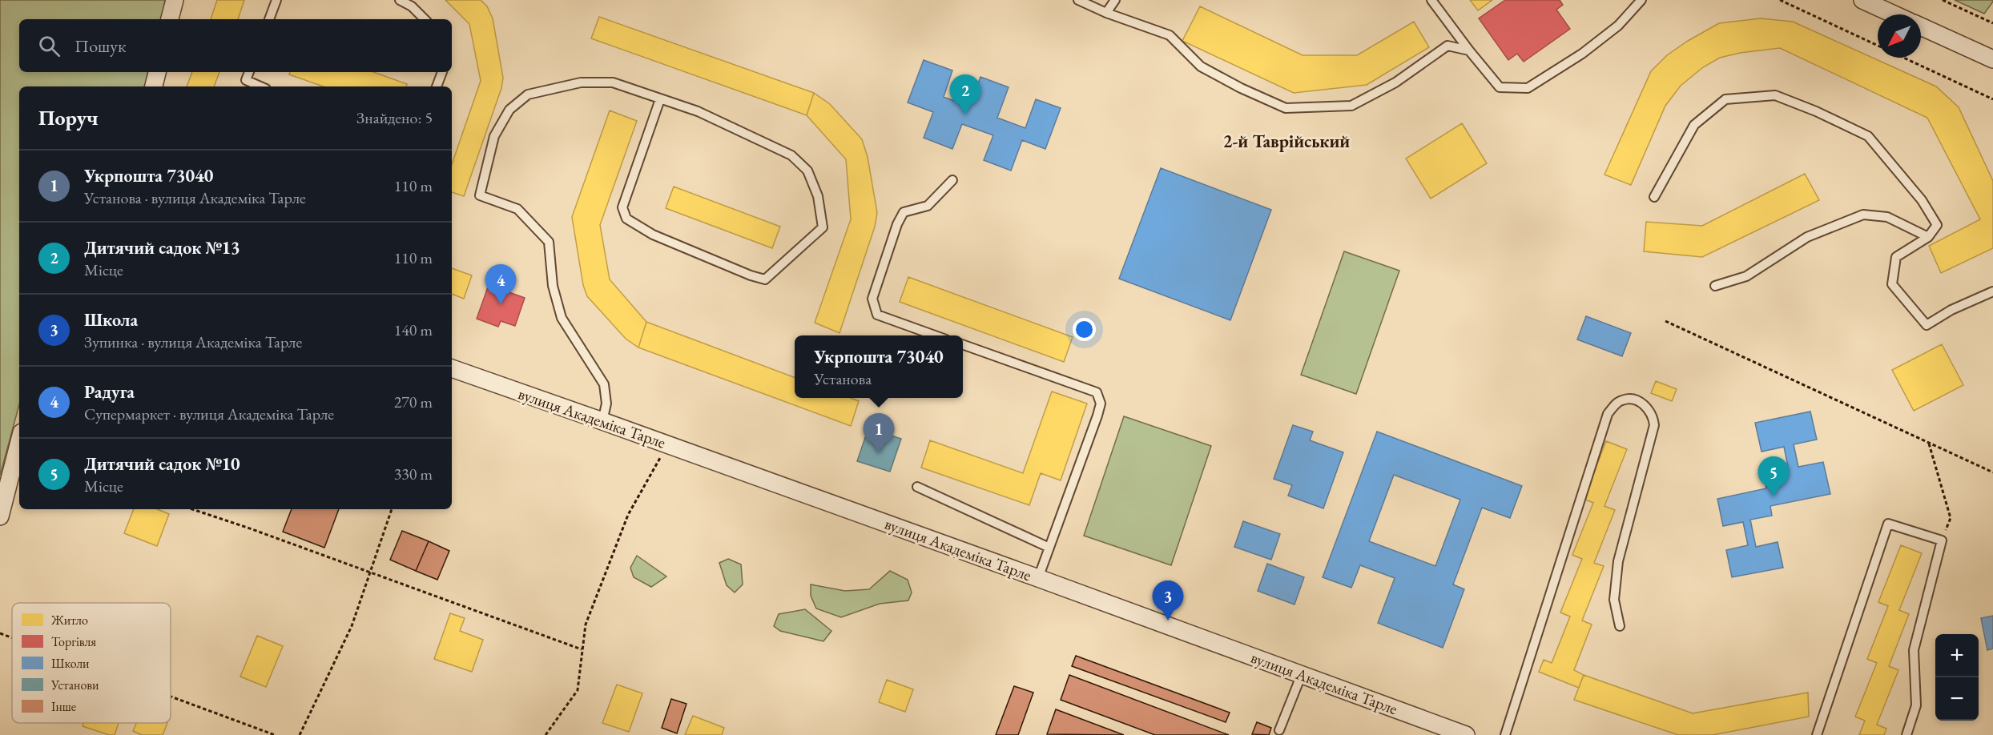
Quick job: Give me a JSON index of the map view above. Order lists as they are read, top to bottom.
{
  "streets": {
    "street": ["вулиця Академіка Тарле"]
  },
  "districts": ["2-й Таврійський"],
  "legend": [
    "Житло",
    "Торгівля",
    "Школи",
    "Установи",
    "Інше"
  ],
  "north": "bottom left",
  "page": {
    "search": "Пошук",
    "pins": [
      "2",
      "4",
      "1",
      "5",
      "3"
    ],
    "heading": ["Поруч", "Знайдено: 5"],
    "list": [
      {
        "mark": "1",
        "name": "Укрпошта 73040",
        "note": "Установа · вулиця Академіка Тарле",
        "value": "110 m"
      },
      {
        "mark": "2",
        "name": "Дитячий садок №13",
        "note": "Місце",
        "value": "110 m"
      },
      {
        "mark": "3",
        "name": "Школа",
        "note": "Зупинка · вулиця Академіка Тарле",
        "value": "140 m"
      },
      {
        "mark": "4",
        "name": "Радуга",
        "note": "Супермаркет · вулиця Академіка Тарле",
        "value": "270 m"
      },
      {
        "mark": "5",
        "name": "Дитячий садок №10",
        "note": "Місце",
        "value": "330 m"
      }
    ],
    "popup": ["Укрпошта 73040", "Установа"],
    "map_buttons": ["+", "−"]
  }
}
